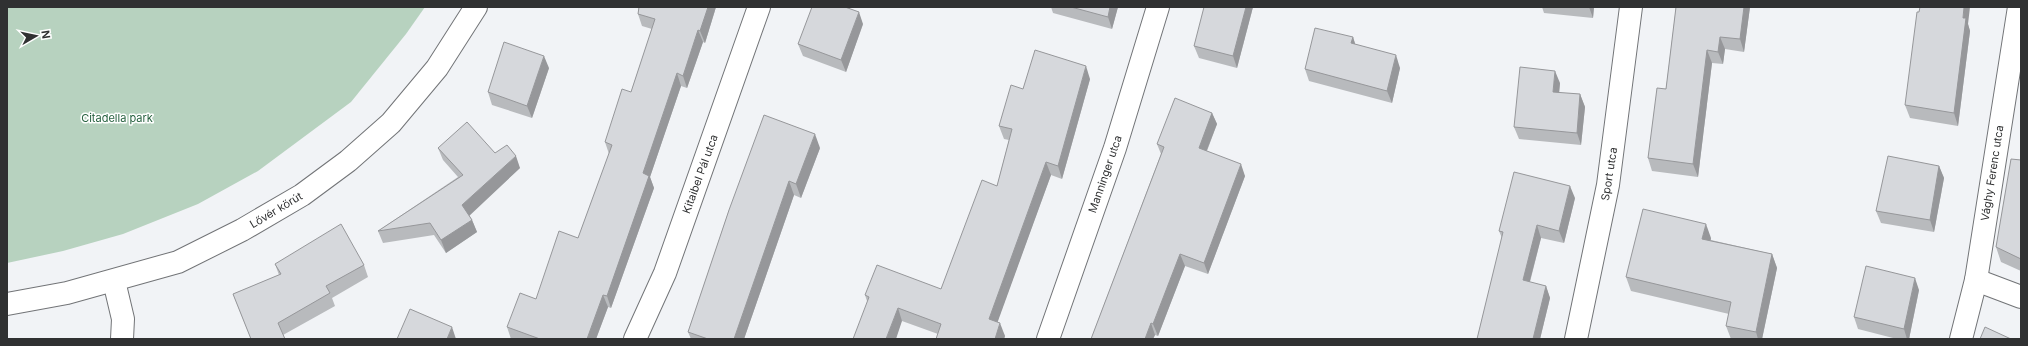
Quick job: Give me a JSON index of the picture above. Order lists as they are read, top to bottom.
{
  "streets": {
    "street": [
      "Vághy Ferenc utca",
      "Kitaibel Pál utca",
      "Manninger utca",
      "Sport utca",
      "Lővér körút"
    ]
  },
  "parks": ["Citadella park"],
  "north": "right"
}
